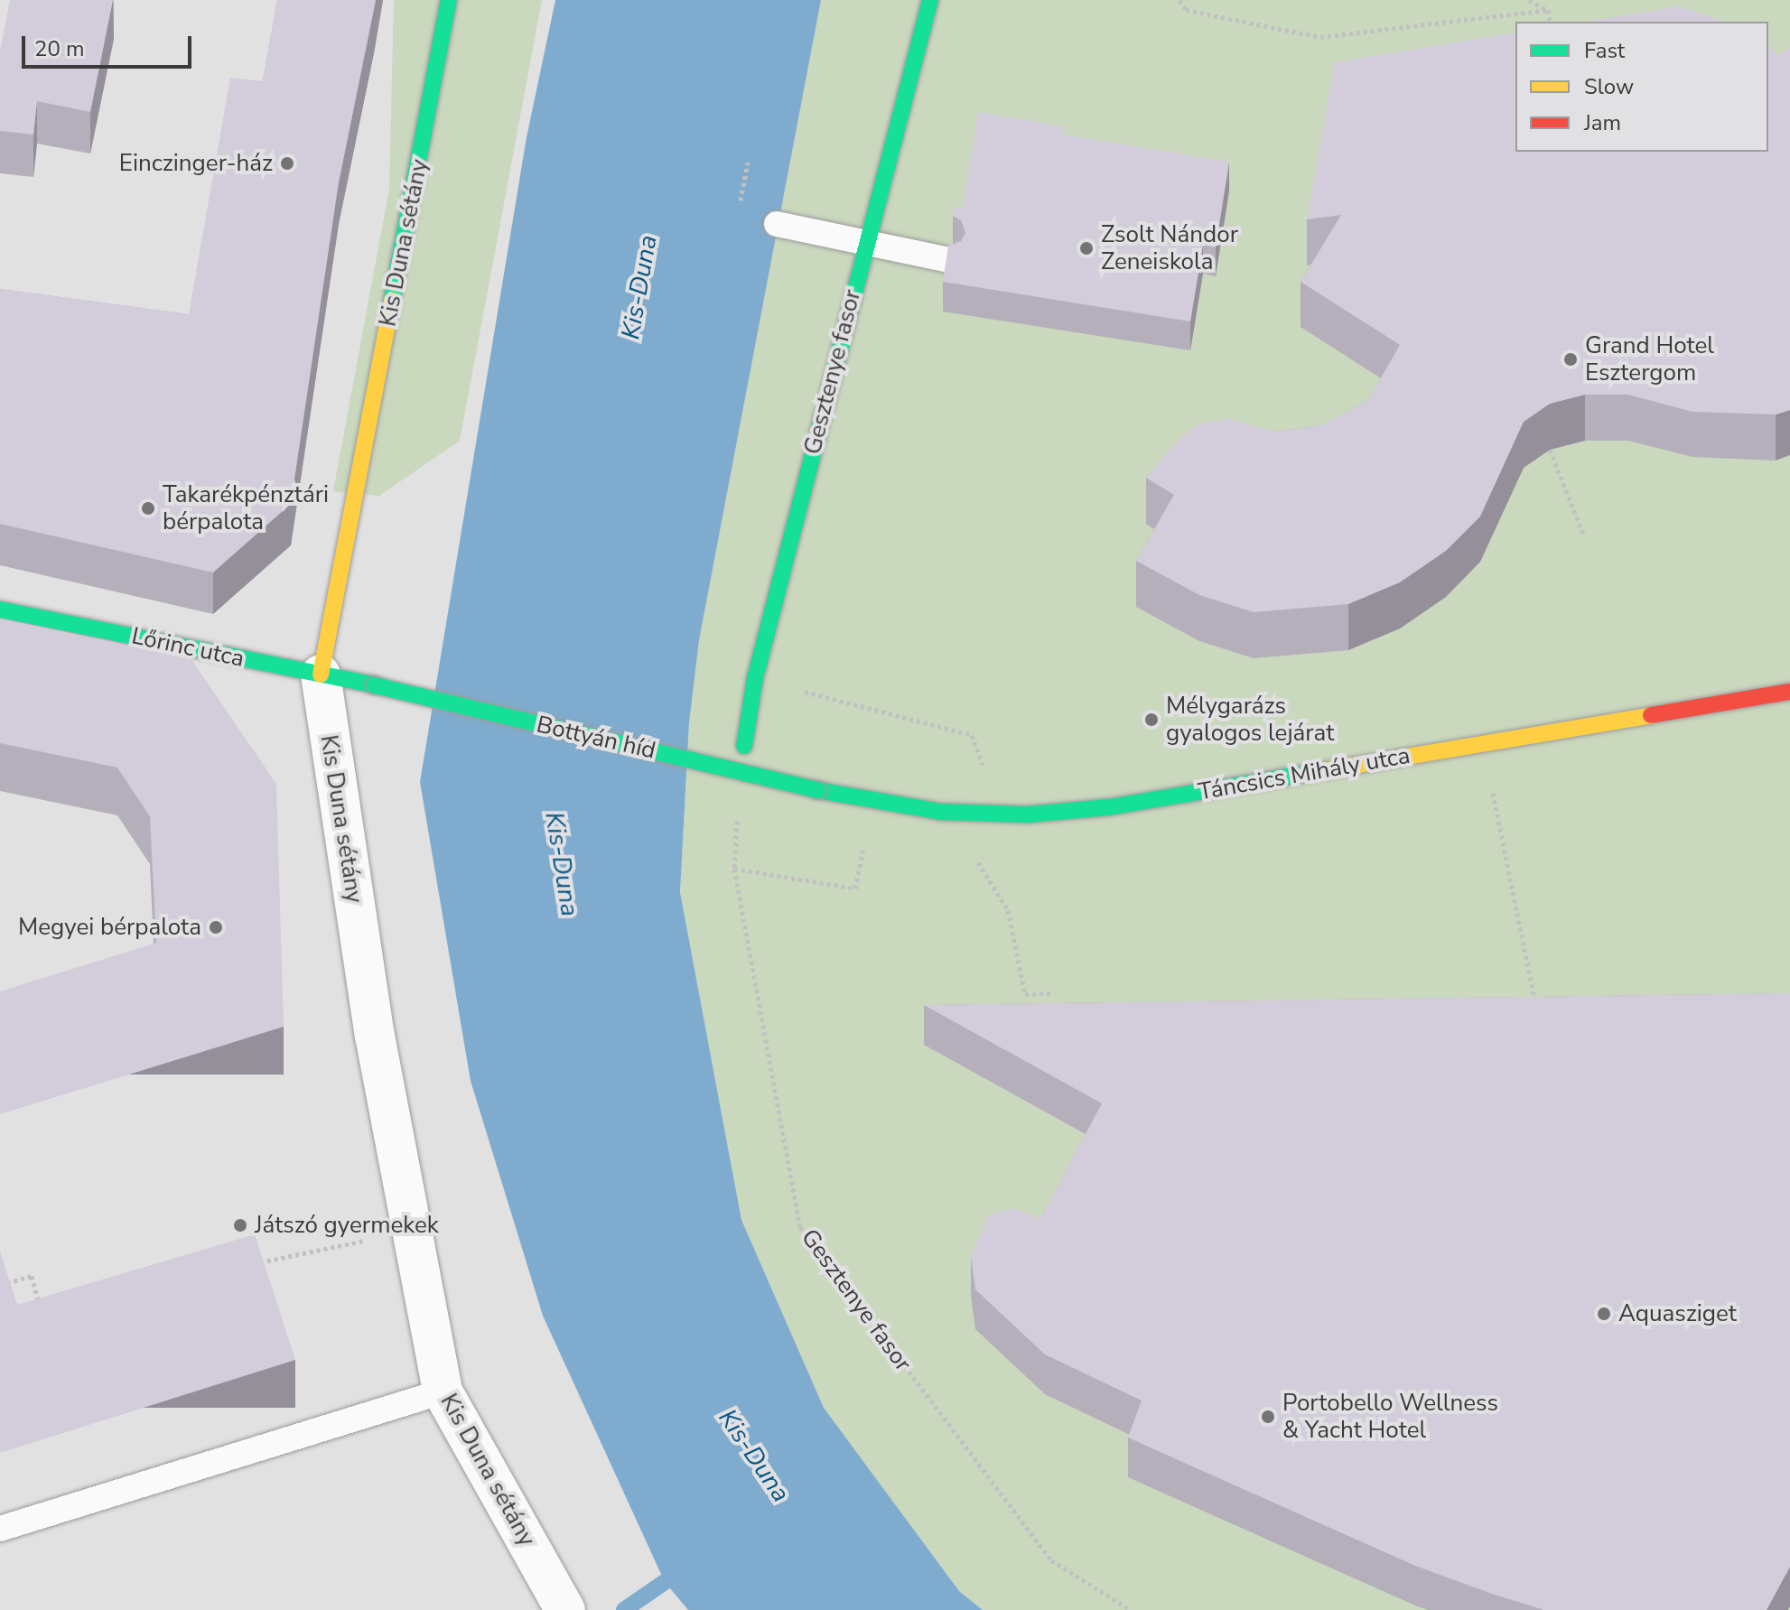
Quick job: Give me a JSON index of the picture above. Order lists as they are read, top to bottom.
{
  "streets": {
    "street": [
      "Kis Duna sétány",
      "Gesztenye fasor",
      "Lőrinc utca",
      "Bottyán híd",
      "Táncsics Mihály utca"
    ]
  },
  "crossings": [
    ["Kis Duna sétány", "Lőrinc utca"],
    ["Lőrinc utca", "Bottyán híd"],
    ["Bottyán híd", "Táncsics Mihály utca"]
  ],
  "water": ["Kis-Duna"],
  "places": [
    "Einczinger-ház",
    "Zsolt Nándor Zeneiskola",
    "Grand Hotel Esztergom",
    "Takarékpénztári bérpalota",
    "Mélygarázs gyalogos lejárat",
    "Megyei bérpalota",
    "Játszó gyermekek",
    "Aquasziget",
    "Portobello Wellness & Yacht Hotel"
  ],
  "legend": ["Fast", "Slow", "Jam"],
  "scale_bar": "20 m"
}
